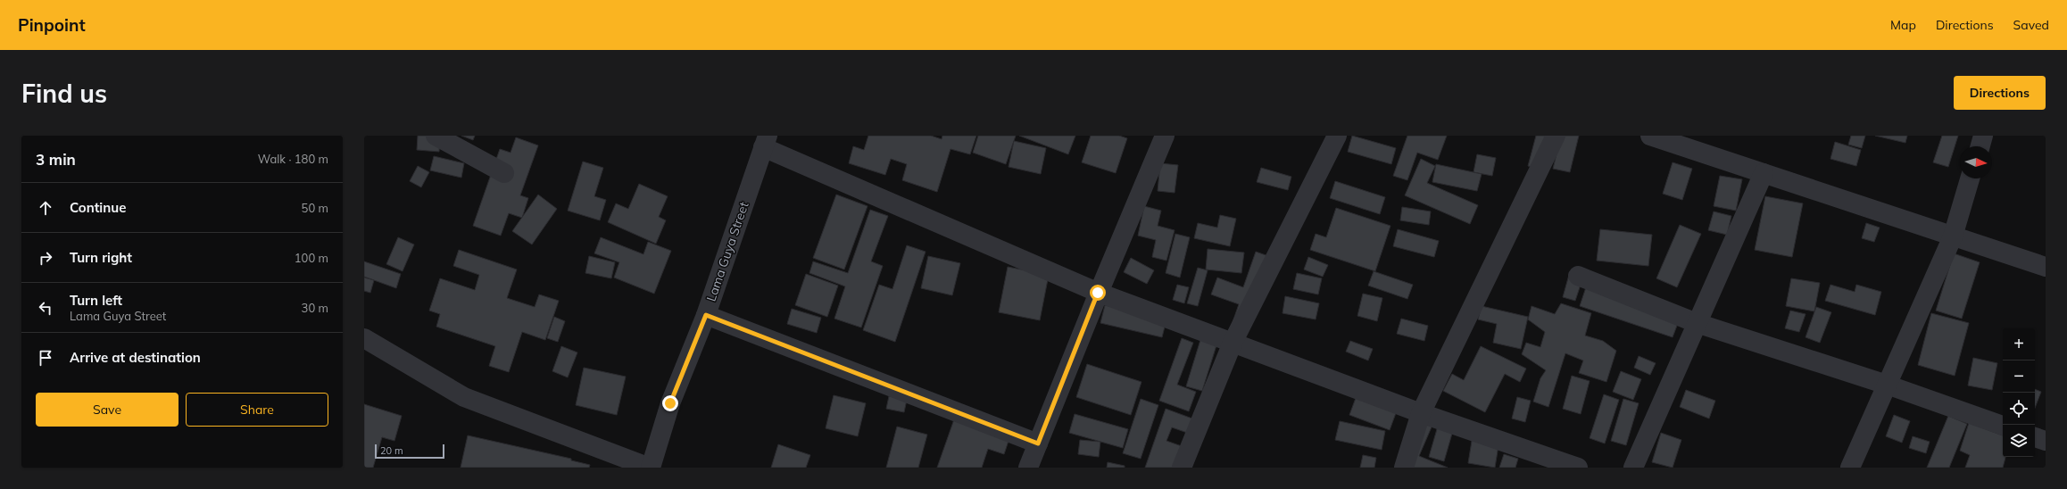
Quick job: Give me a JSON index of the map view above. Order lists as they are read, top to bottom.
{
  "streets": {
    "street": ["Lama Guya Street"]
  },
  "scale_bar": "20 m",
  "north": "right",
  "page": {
    "header": "Pinpoint",
    "nav": ["Map", "Directions", "Saved"],
    "buttons": [
      "Directions",
      ["Save", "Share"]
    ],
    "title": "Find us",
    "heading": ["3 min", "Walk · 180 m"],
    "list": [
      ["Continue", "50 m"],
      ["Turn right", "100 m"],
      ["Turn left", "Lama Guya Street", "30 m"],
      "Arrive at destination"
    ],
    "map_buttons": ["+", "−"],
    "scale": "20 m"
  }
}
